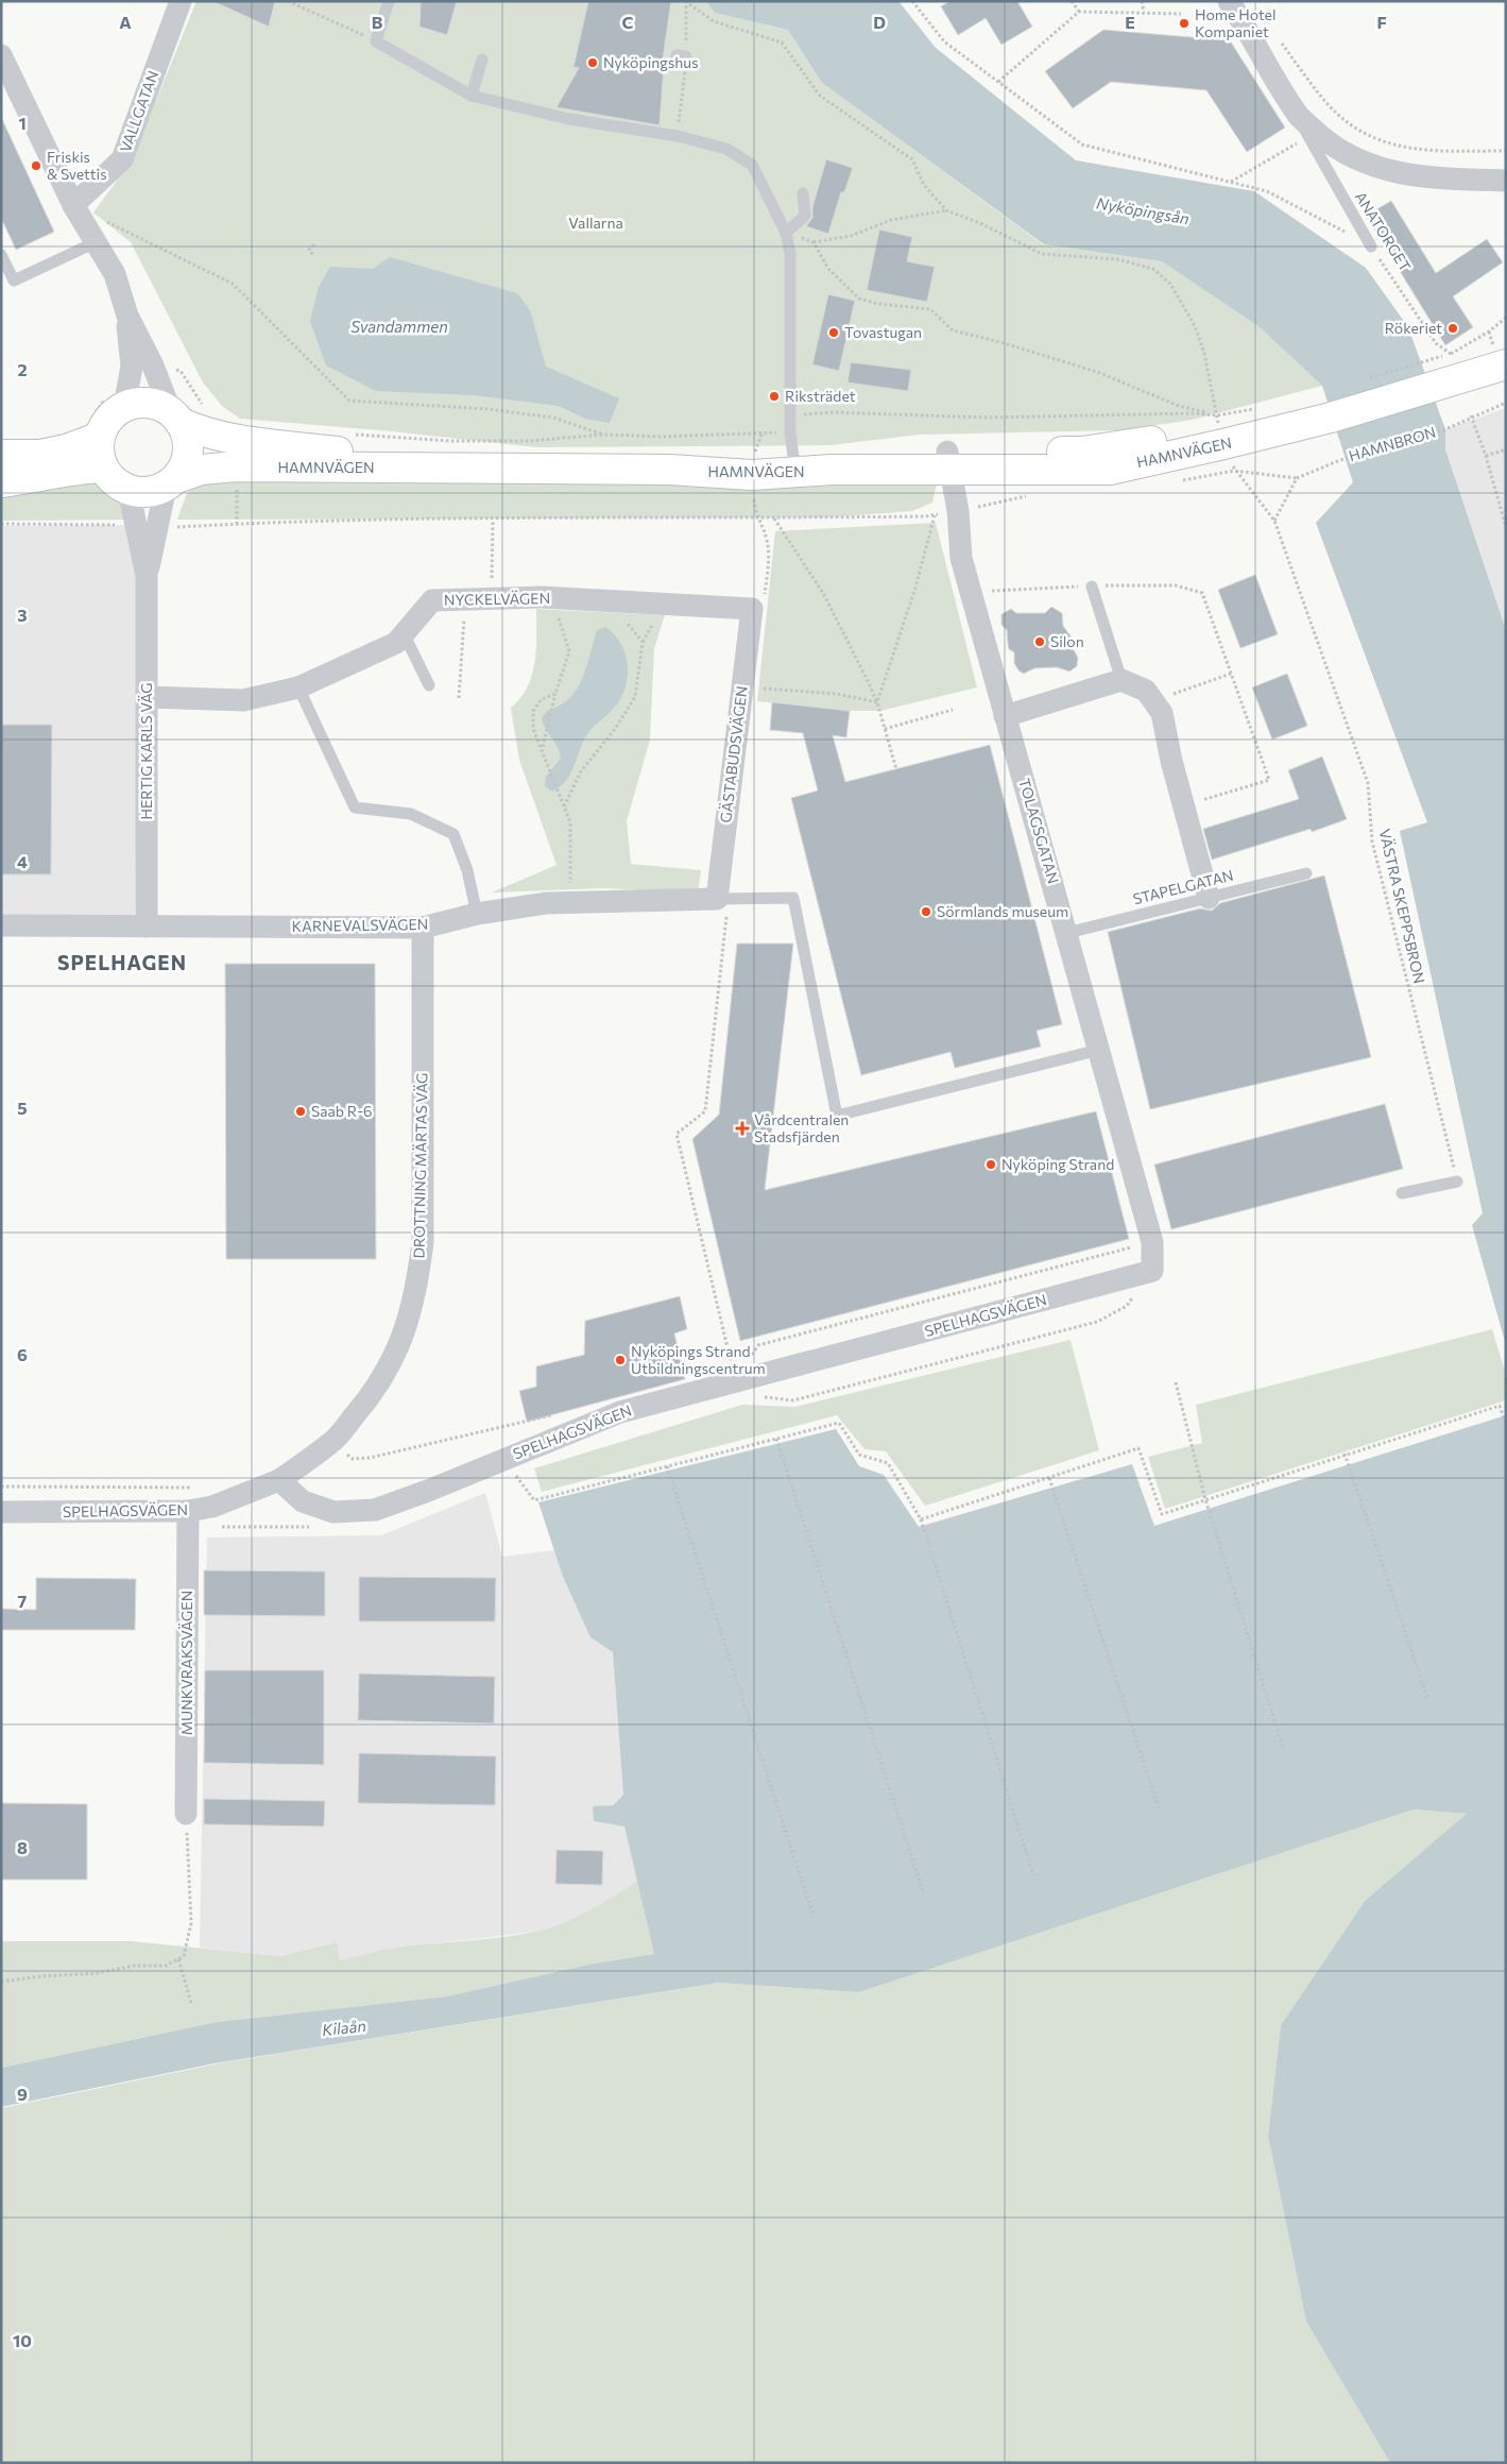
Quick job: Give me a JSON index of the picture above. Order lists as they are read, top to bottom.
{
  "streets": {
    "main road": ["HAMNVÄGEN"],
    "street": [
      "VALLGATAN",
      "NYCKELVÄGEN",
      "HERTIG KARLS VÄG",
      "GÄSTABUDSVÄGEN",
      "TOLAGSGATAN",
      "KARNEVALSVÄGEN",
      "DROTTNING MÄRTAS VÄG",
      "SPELHAGSVÄGEN",
      "MUNKVRAKSVÄGEN"
    ],
    "lane": ["ANATORGET", "STAPELGATAN"],
    "path": ["HAMNBRON", "VÄSTRA SKEPPSBRON"]
  },
  "crossings": [
    ["HAMNVÄGEN", "HERTIG KARLS VÄG"],
    ["HAMNVÄGEN", "TOLAGSGATAN"],
    ["NYCKELVÄGEN", "HERTIG KARLS VÄG"],
    ["NYCKELVÄGEN", "GÄSTABUDSVÄGEN"],
    ["HERTIG KARLS VÄG", "KARNEVALSVÄGEN"],
    ["GÄSTABUDSVÄGEN", "KARNEVALSVÄGEN"],
    ["TOLAGSGATAN", "STAPELGATAN"],
    ["TOLAGSGATAN", "SPELHAGSVÄGEN"],
    ["KARNEVALSVÄGEN", "DROTTNING MÄRTAS VÄG"],
    ["DROTTNING MÄRTAS VÄG", "SPELHAGSVÄGEN"],
    ["SPELHAGSVÄGEN", "MUNKVRAKSVÄGEN"]
  ],
  "districts": ["SPELHAGEN"],
  "water": ["Nyköpingsån", "Svandammen", "Kilaån"],
  "parks": ["Vallarna"],
  "places": {
    "other": [
      "Home Hotel Kompaniet",
      "Nyköpingshus",
      "Friskis & Svettis",
      "Rökeriet",
      "Tovastugan",
      "Riksträdet",
      "Silon",
      "Sörmlands museum",
      "Saab R-6",
      "Nyköping Strand",
      "Nyköpings Strand Utbildningscentrum"
    ],
    "health": ["Vårdcentralen Stadsfjärden"]
  },
  "grid": {
    "columns": [
      "A",
      "B",
      "C",
      "D",
      "E",
      "F"
    ],
    "rows": [
      "1",
      "2",
      "3",
      "4",
      "5",
      "6",
      "7",
      "8",
      "9",
      "10"
    ]
  }
}
